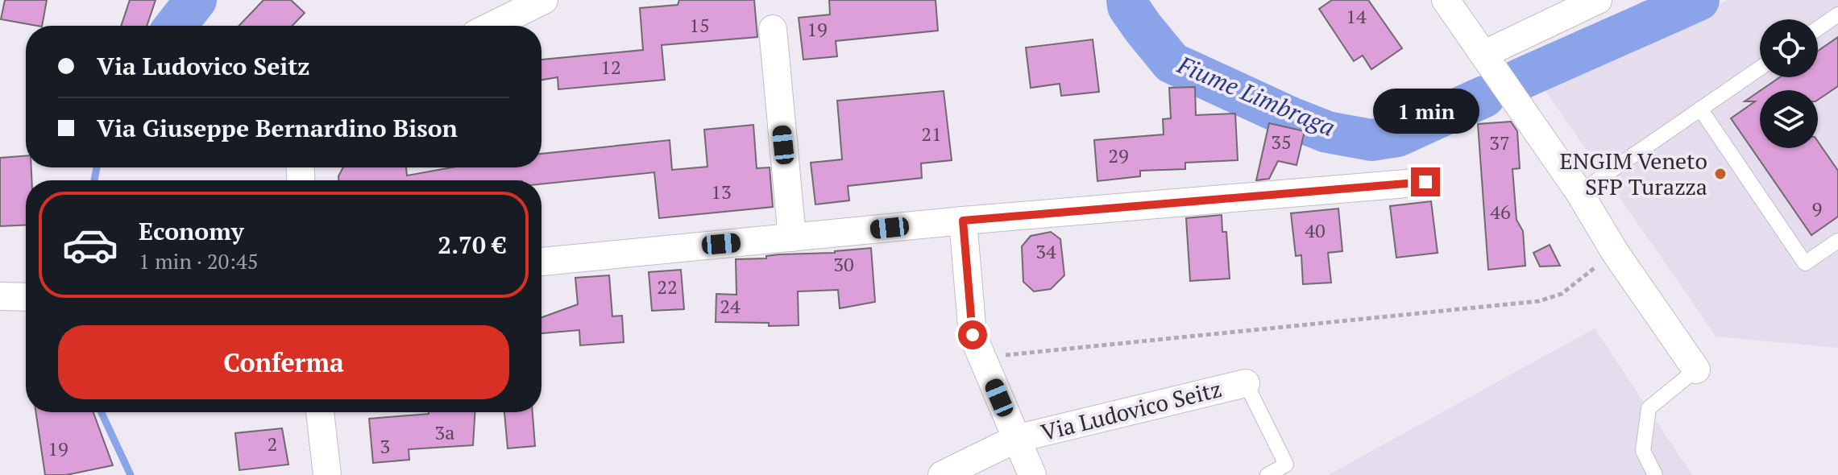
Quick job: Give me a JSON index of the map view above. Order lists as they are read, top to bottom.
{
  "streets": {
    "street": ["Via Ludovico Seitz"]
  },
  "water": ["Fiume Limbraga"],
  "places": ["ENGIM Veneto SFP Turazza"],
  "house_numbers": [
    "14",
    "15",
    "19",
    "12",
    "21",
    "35",
    "37",
    "29",
    "13",
    "9",
    "46",
    "40",
    "34",
    "30",
    "22",
    "24",
    "3a",
    "2",
    "3",
    "19"
  ],
  "page": {
    "banner": ["Via Ludovico Seitz", "Via Giuseppe Bernardino Bison"],
    "bubble": "1 min",
    "list": [
      {
        "name": "Economy",
        "note": "1 min · 20:45",
        "value": "2.70 €"
      }
    ],
    "buttons": "Conferma"
  }
}
